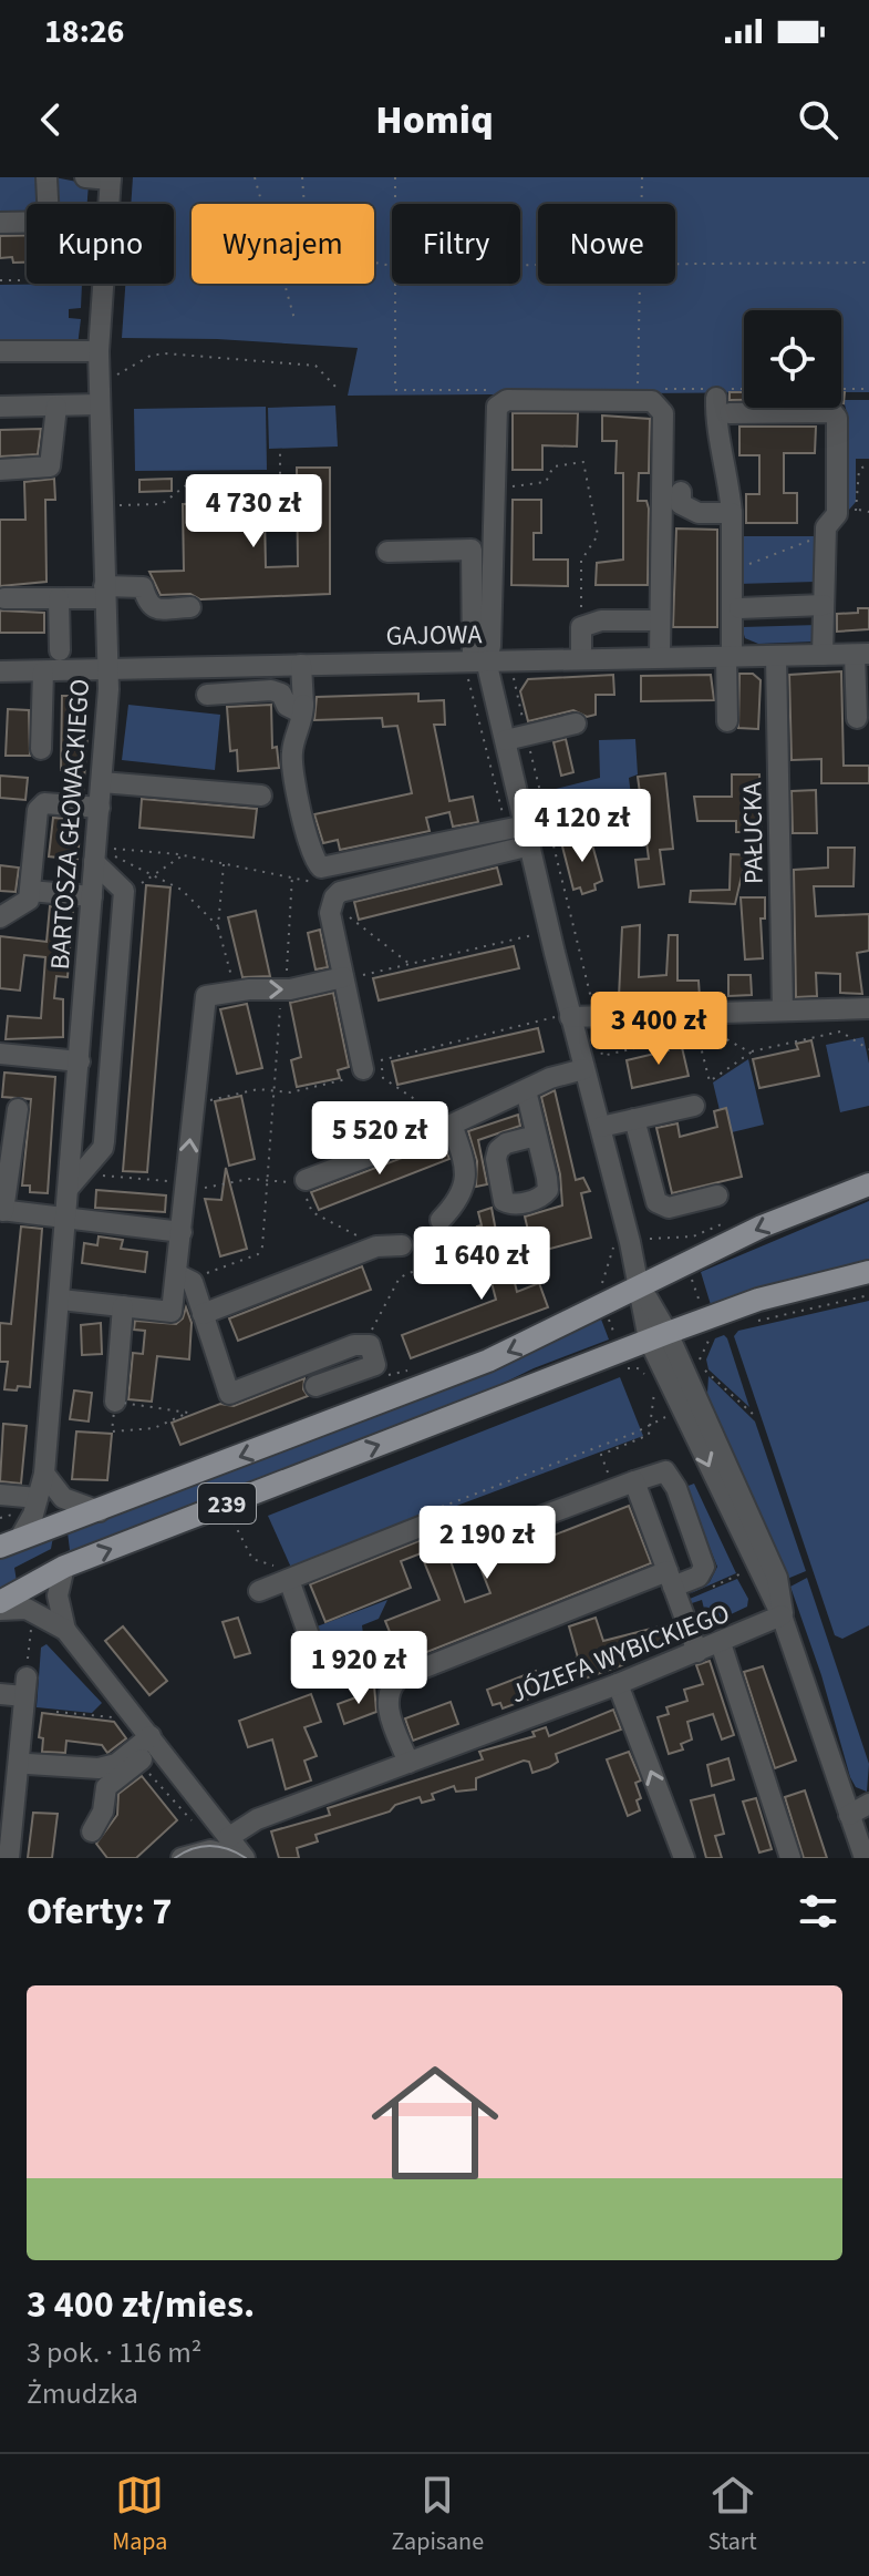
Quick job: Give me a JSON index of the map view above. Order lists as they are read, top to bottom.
{
  "streets": {
    "main road": ["239"],
    "street": [
      "GAJOWA",
      "BARTOSZA GŁOWACKIEGO",
      "PAŁUCKA",
      "JÓZEFA WYBICKIEGO"
    ]
  },
  "crossings": [
    ["GAJOWA", "BARTOSZA GŁOWACKIEGO"],
    ["GAJOWA", "PAŁUCKA"],
    ["BARTOSZA GŁOWACKIEGO", "239"]
  ],
  "page": {
    "status": "18:26",
    "header": "Homiq",
    "chip": [
      "Kupno",
      "Wynajem",
      "Filtry",
      "Nowe"
    ],
    "price": [
      "4 730 zł",
      "4 120 zł",
      "3 400 zł",
      "5 520 zł",
      "1 640 zł",
      "2 190 zł",
      "1 920 zł"
    ],
    "heading": "Oferty: 7",
    "list": [
      {
        "name": "3 400 zł/mies.",
        "note": "3 pok. · 116 m² · Żmudzka"
      }
    ],
    "tabs": ["Mapa", "Zapisane", "Start"]
  }
}
